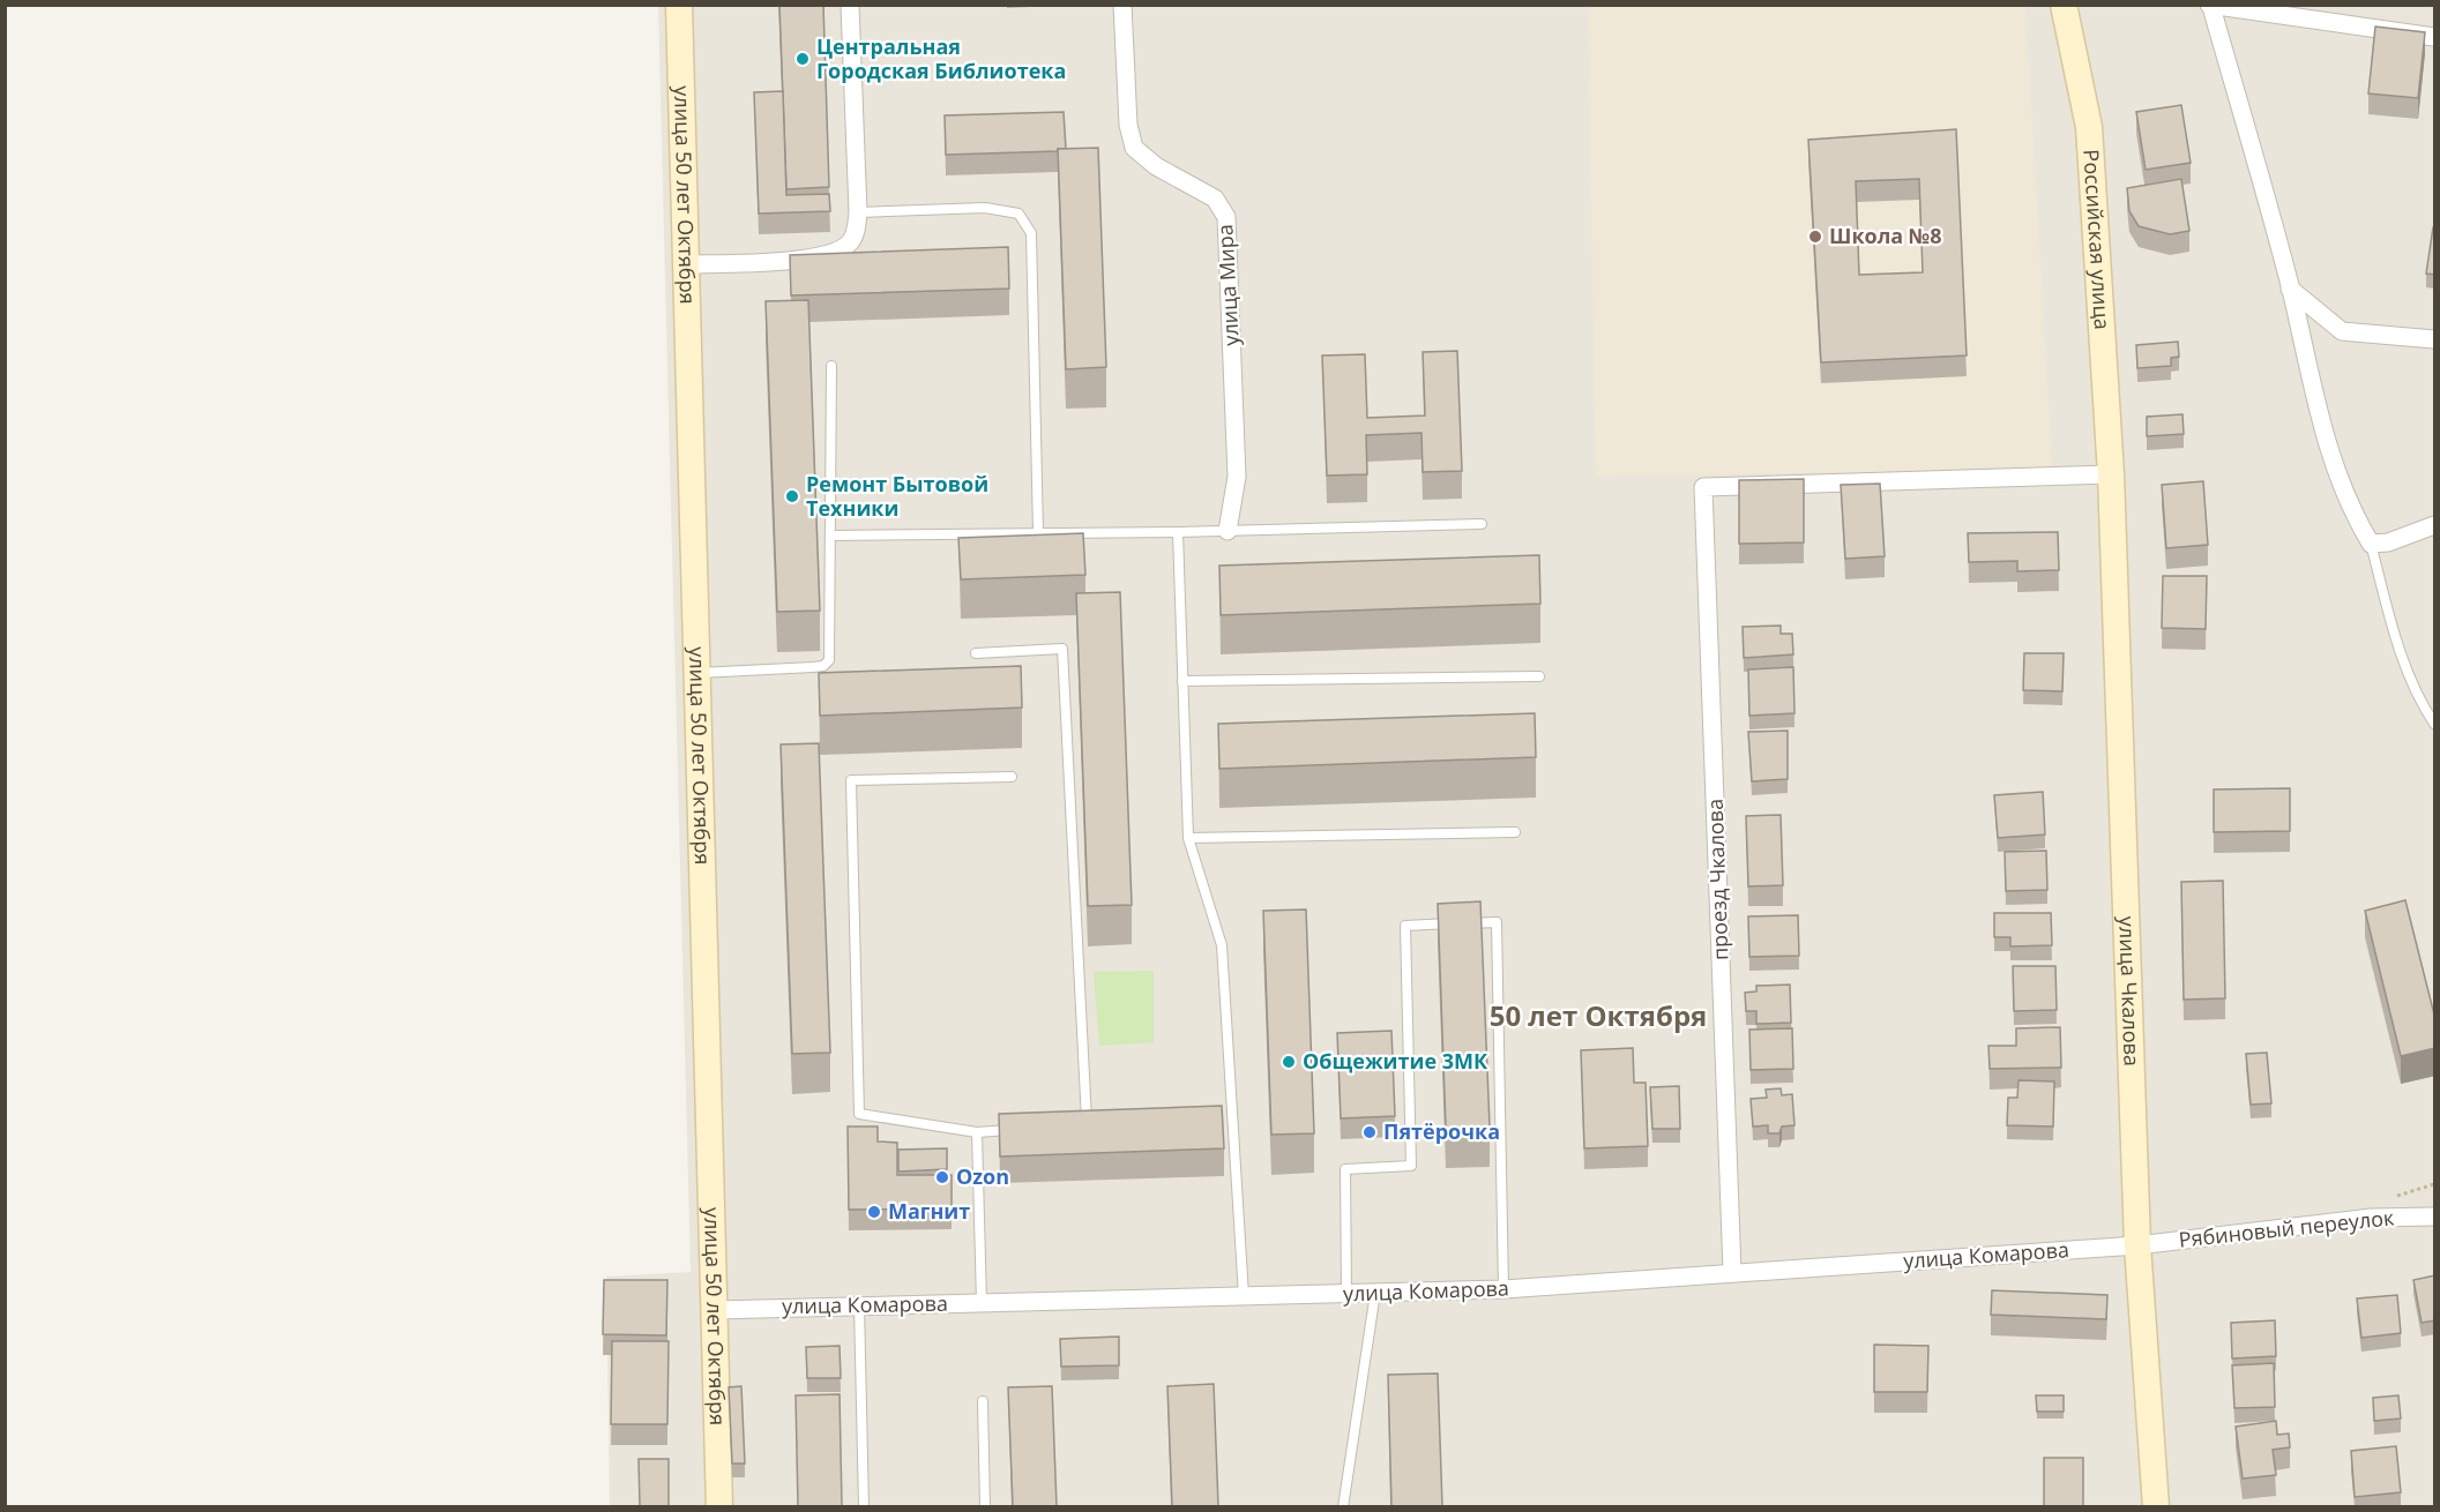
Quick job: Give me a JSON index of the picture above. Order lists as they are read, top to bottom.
{
  "streets": {
    "street": [
      "улица 50 лет Октября",
      "Российская улица",
      "улица Мира",
      "проезд Чкалова",
      "улица Чкалова",
      "Рябиновый переулок",
      "улица Комарова"
    ]
  },
  "crossings": [
    ["улица 50 лет Октября", "улица Комарова"],
    ["Российская улица", "проезд Чкалова"],
    ["Российская улица", "улица Чкалова"],
    ["проезд Чкалова", "улица Чкалова"],
    ["проезд Чкалова", "улица Комарова"],
    ["улица Чкалова", "Рябиновый переулок"],
    ["улица Чкалова", "улица Комарова"],
    ["Рябиновый переулок", "улица Комарова"]
  ],
  "districts": ["50 лет Октября"],
  "places": [
    "Центральная Городская Библиотека",
    "Школа №8",
    "Ремонт Бытовой Техники",
    "Общежитие 3МК",
    "Пятёрочка",
    "Ozon",
    "Магнит"
  ]
}
